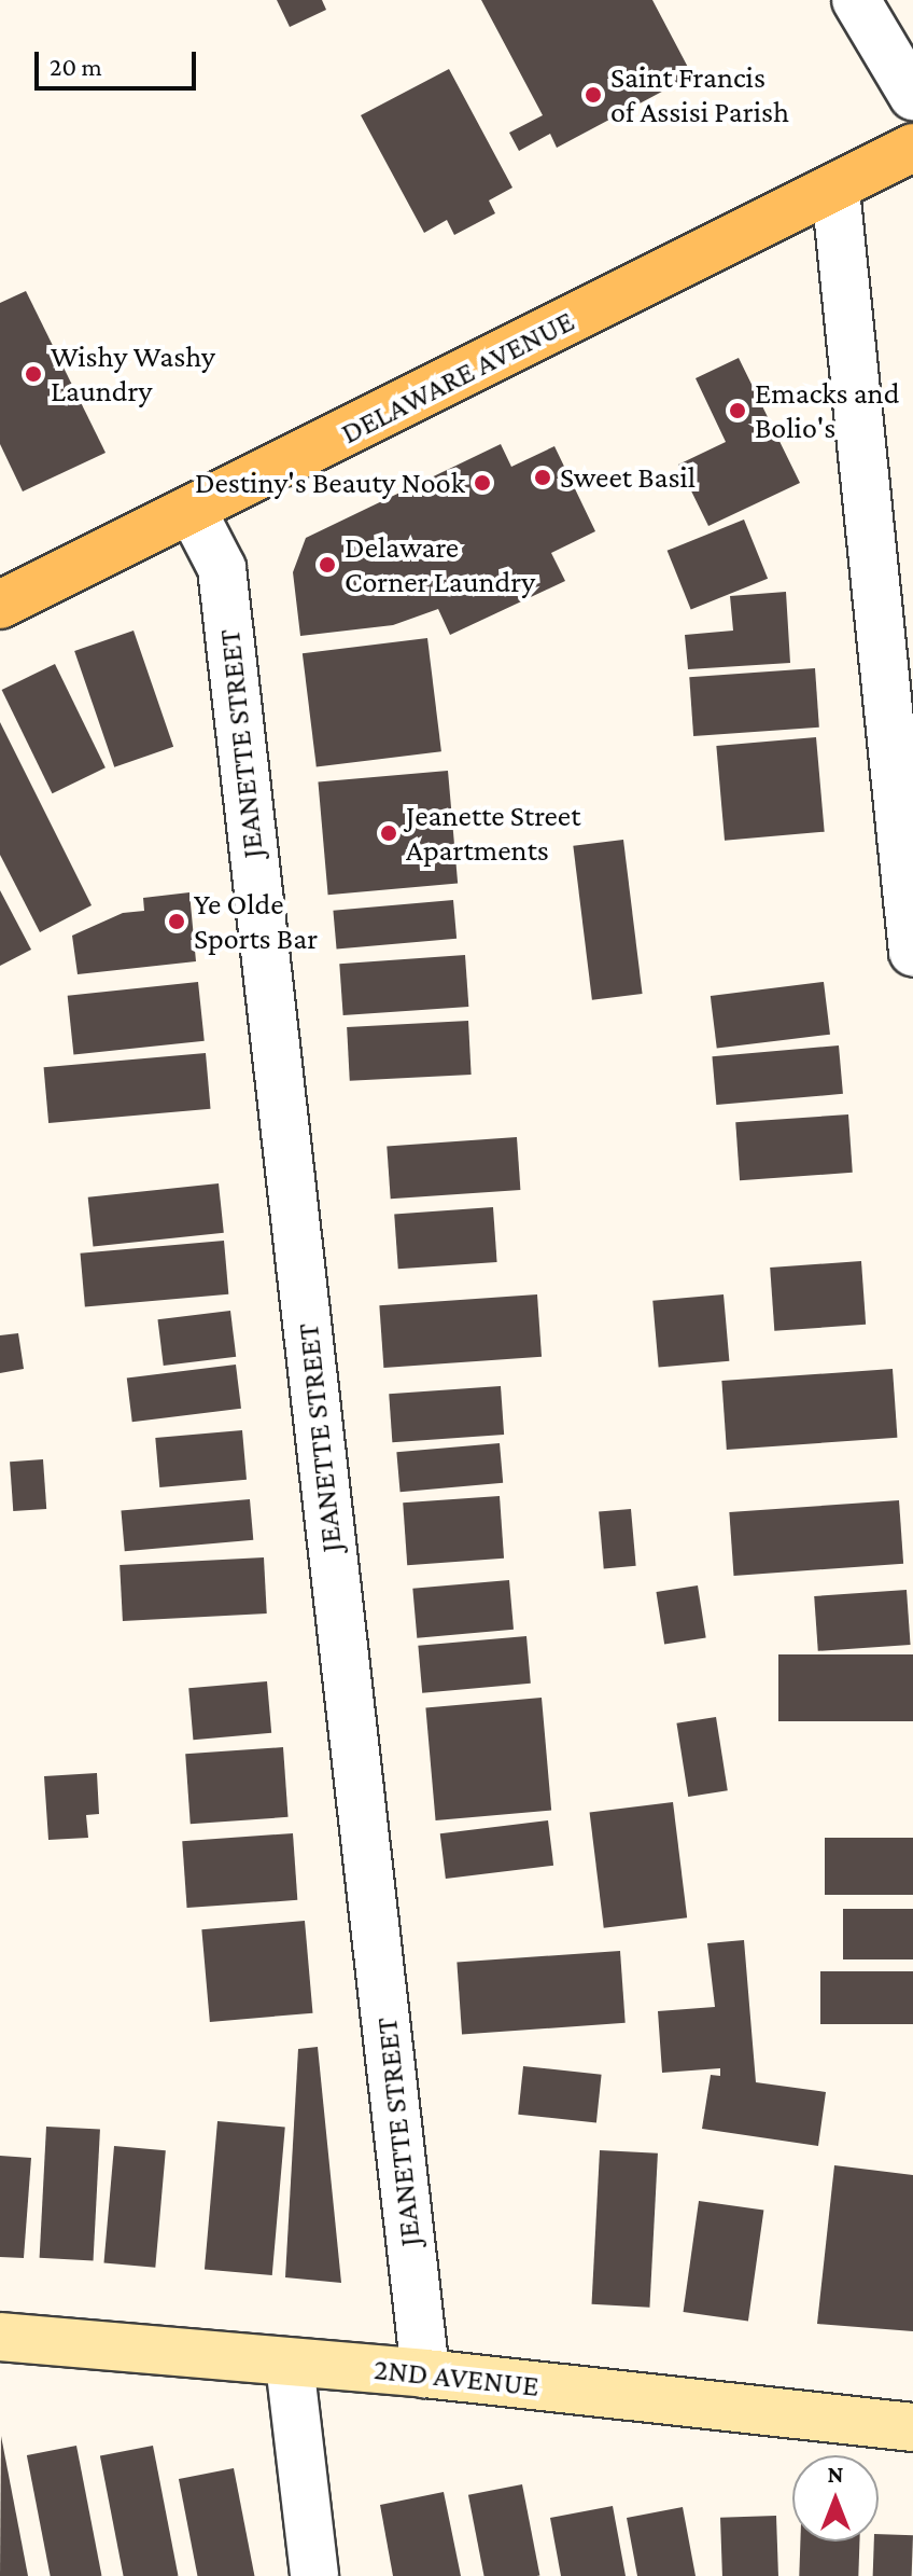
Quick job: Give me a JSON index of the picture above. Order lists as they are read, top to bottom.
{
  "streets": {
    "main road": ["DELAWARE AVENUE"],
    "street": ["JEANETTE STREET", "2ND AVENUE"]
  },
  "crossings": [
    ["DELAWARE AVENUE", "JEANETTE STREET"],
    ["JEANETTE STREET", "2ND AVENUE"]
  ],
  "places": [
    "Saint Francis of Assisi Parish",
    "Wishy Washy Laundry",
    "Emacks and Bolio's",
    "Sweet Basil",
    "Destiny's Beauty Nook",
    "Delaware Corner Laundry",
    "Jeanette Street Apartments",
    "Ye Olde Sports Bar"
  ],
  "scale_bar": "20 m",
  "north": "top"
}
